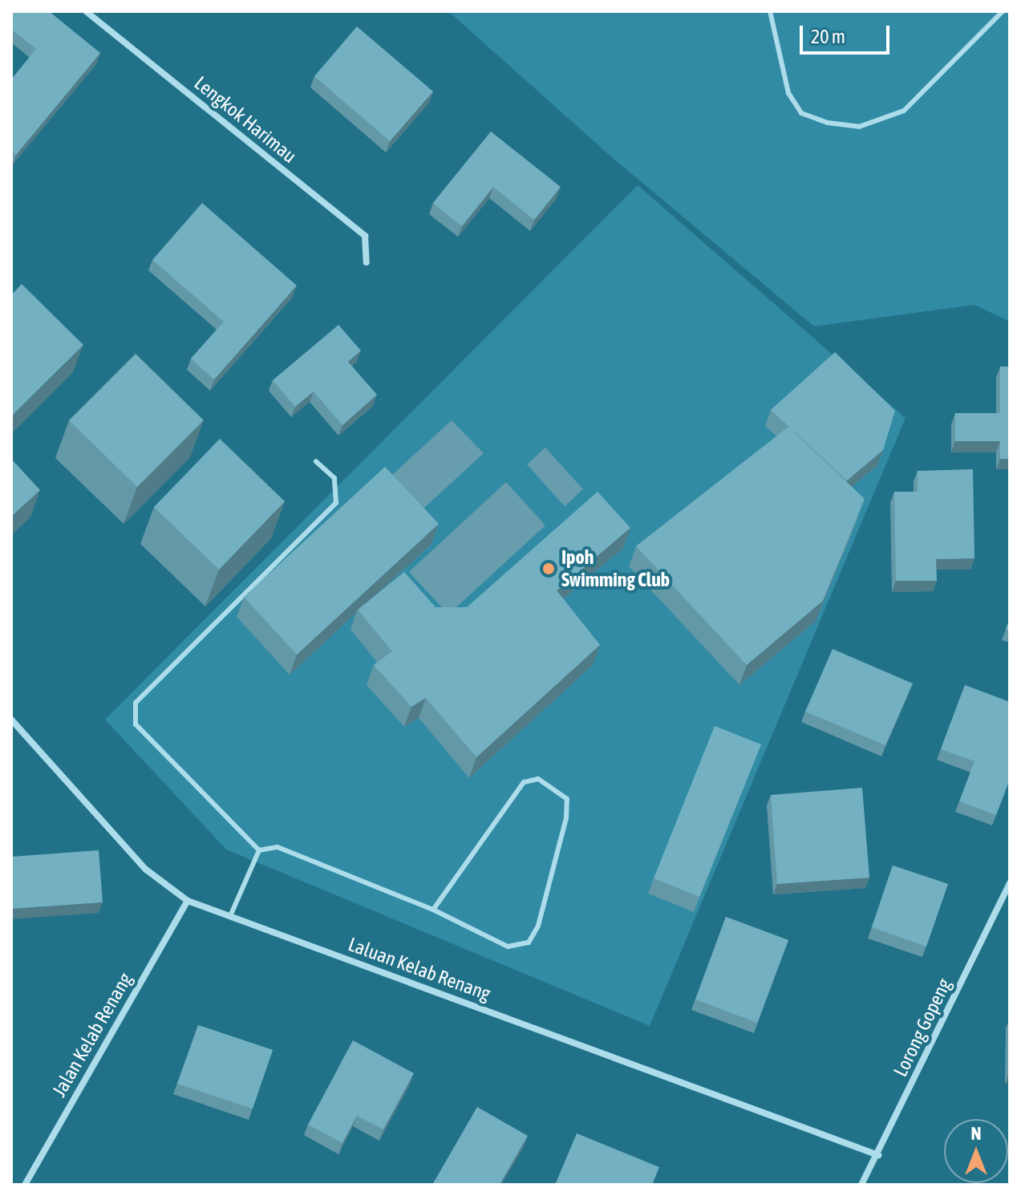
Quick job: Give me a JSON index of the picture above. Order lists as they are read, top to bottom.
{
  "streets": {
    "street": [
      "Lengkok Harimau",
      "Laluan Kelab Renang",
      "Lorong Gopeng",
      "Jalan Kelab Renang"
    ]
  },
  "crossings": [
    ["Laluan Kelab Renang", "Lorong Gopeng"],
    ["Laluan Kelab Renang", "Jalan Kelab Renang"]
  ],
  "places": ["Ipoh Swimming Club"],
  "scale_bar": "20 m",
  "north": "top"
}
